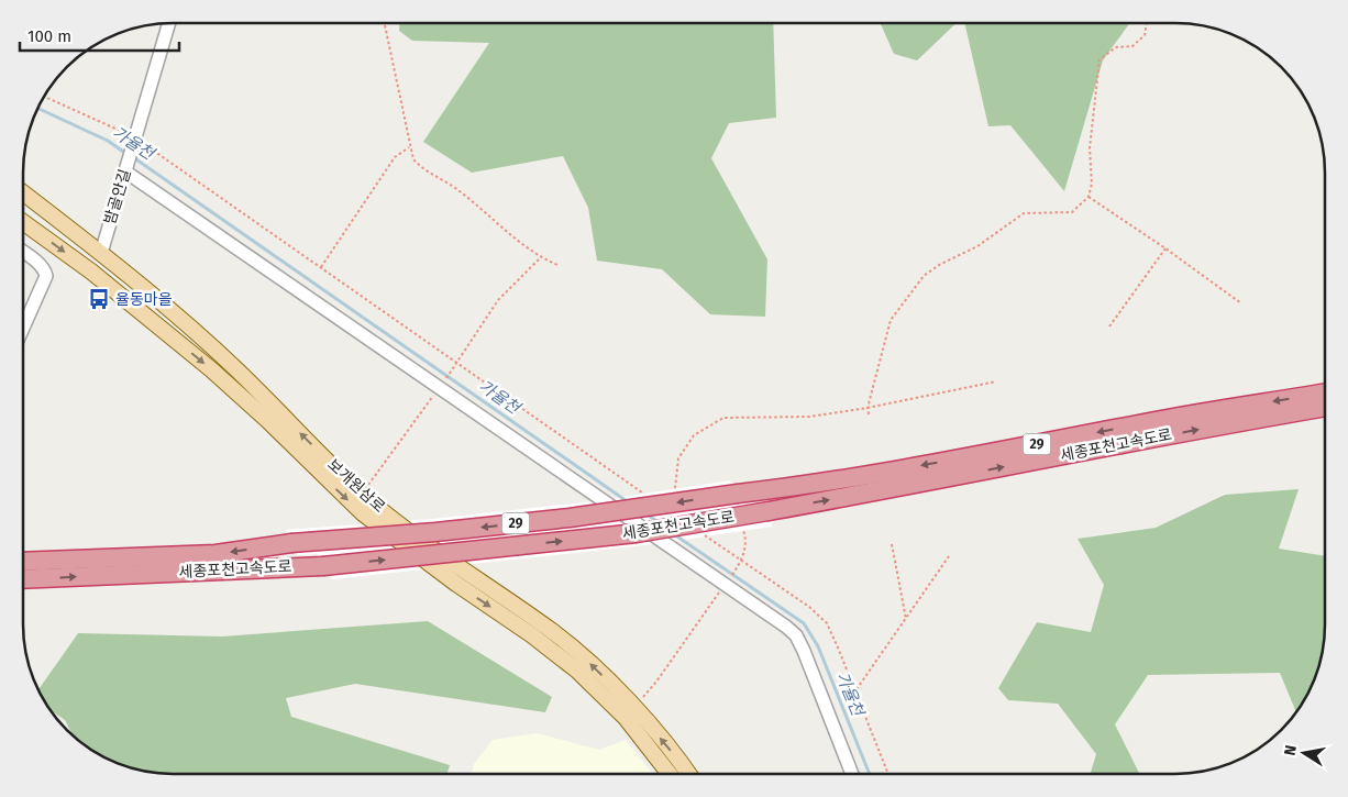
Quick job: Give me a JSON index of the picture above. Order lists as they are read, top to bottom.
{
  "streets": {
    "highway": ["29", "세종포천고속도로"],
    "main road": ["보개원삼로"],
    "street": ["밤골안길"]
  },
  "crossings": [
    ["밤골안길", "보개원삼로"]
  ],
  "water": ["가율천"],
  "places": {
    "bus stop": ["율동마을"]
  },
  "scale_bar": "100 m",
  "north": "left"
}
